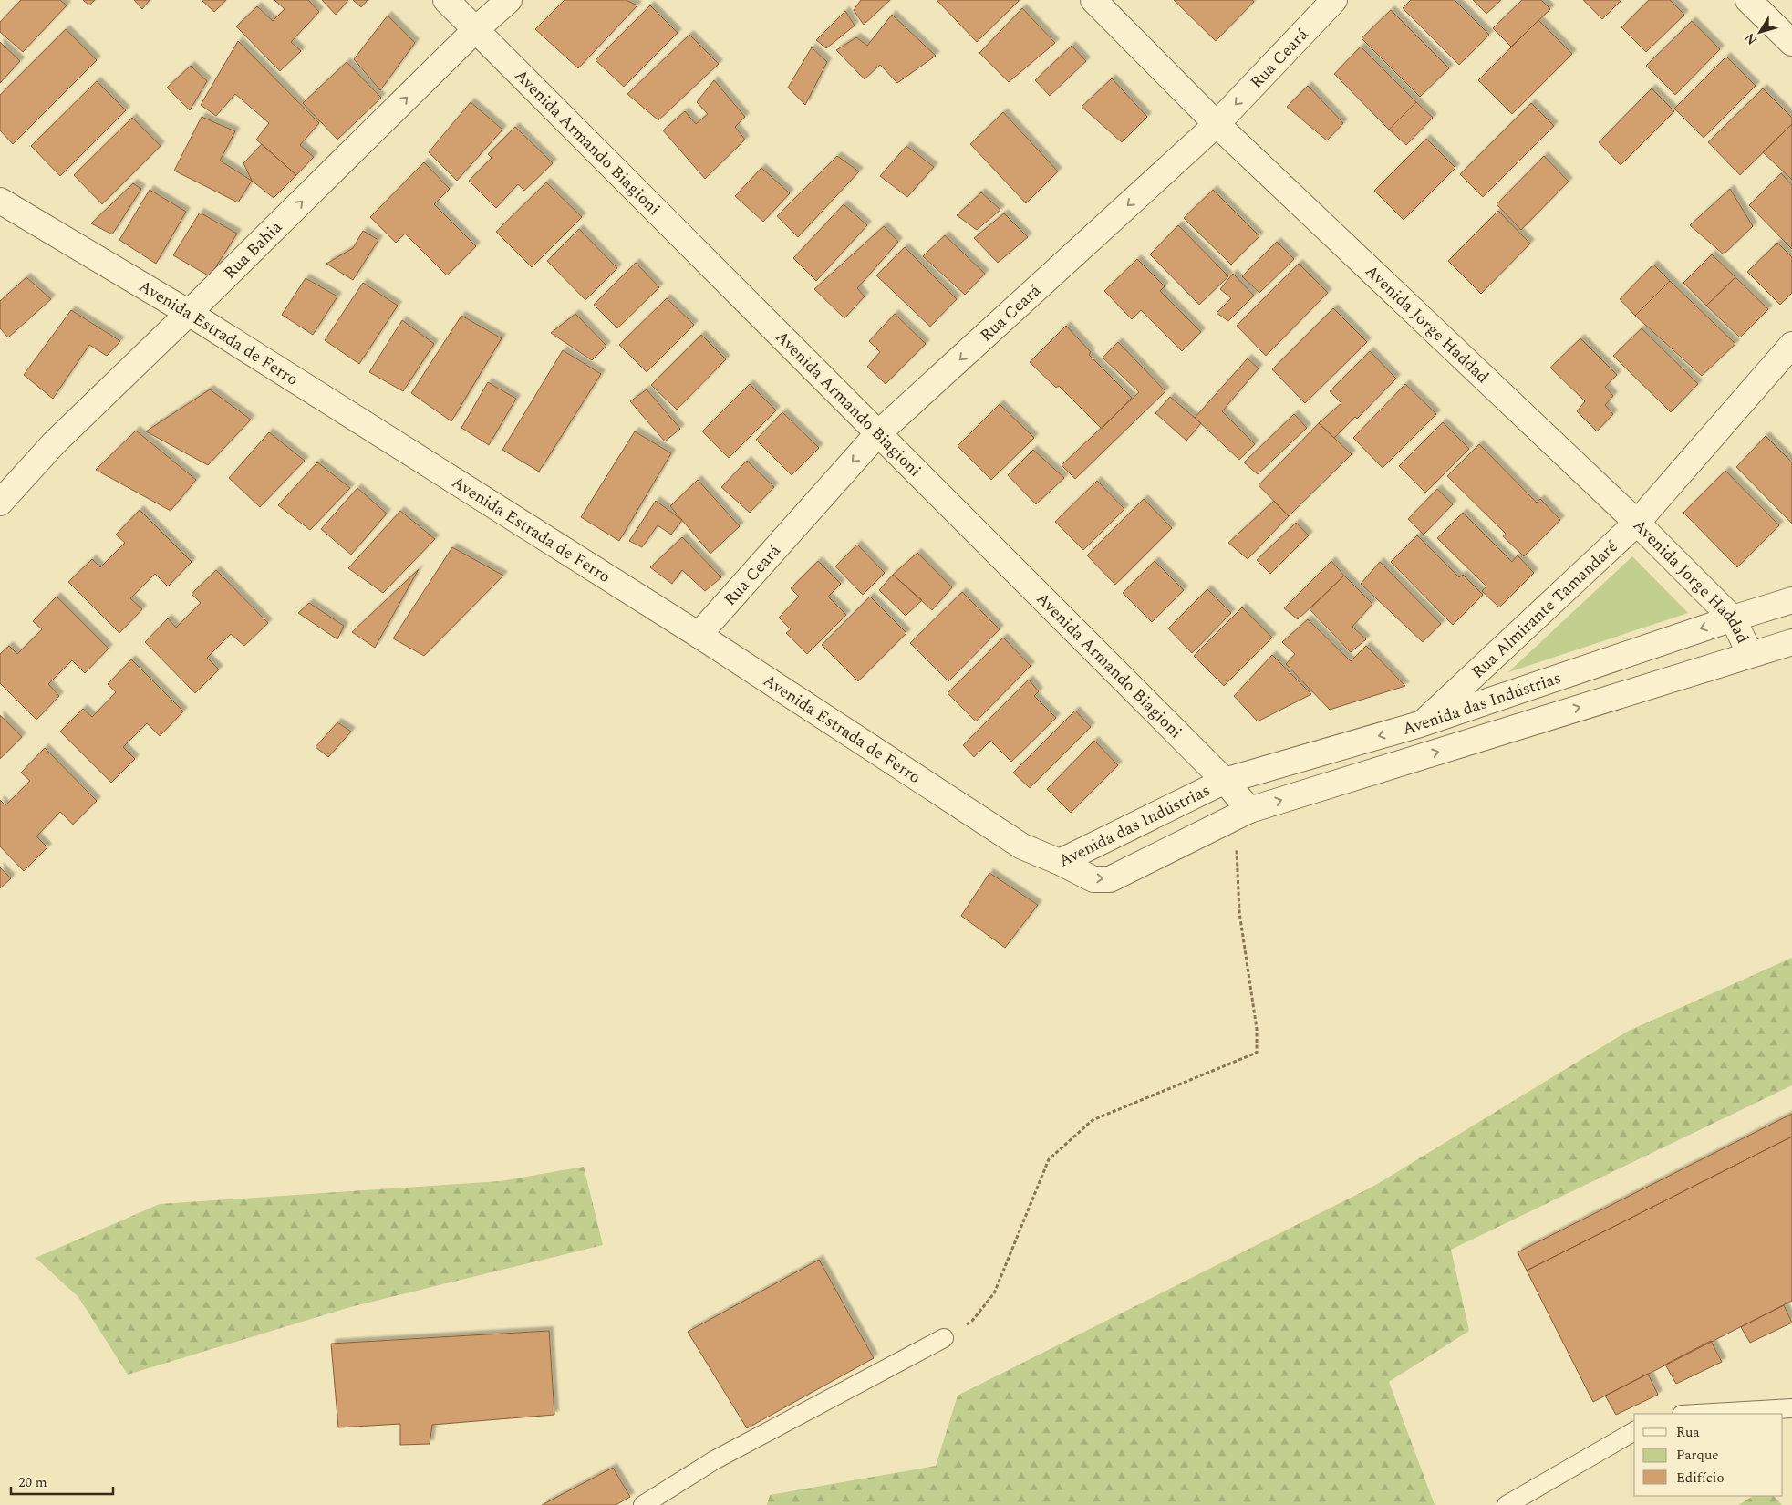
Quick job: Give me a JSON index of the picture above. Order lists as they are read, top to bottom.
{
  "streets": {
    "street": [
      "Rua Ceará",
      "Avenida Armando Biagioni",
      "Rua Bahia",
      "Avenida Jorge Haddad",
      "Avenida Estrada de Ferro",
      "Rua Almirante Tamandaré",
      "Avenida das Indústrias"
    ]
  },
  "crossings": [
    ["Rua Ceará", "Avenida Armando Biagioni"],
    ["Rua Ceará", "Avenida Jorge Haddad"],
    ["Rua Ceará", "Avenida Estrada de Ferro"],
    ["Avenida Armando Biagioni", "Rua Bahia"],
    ["Avenida Armando Biagioni", "Avenida das Indústrias"],
    ["Rua Bahia", "Avenida Estrada de Ferro"],
    ["Avenida Jorge Haddad", "Rua Almirante Tamandaré"],
    ["Avenida Jorge Haddad", "Avenida das Indústrias"],
    ["Avenida Estrada de Ferro", "Avenida das Indústrias"],
    ["Rua Almirante Tamandaré", "Avenida das Indústrias"]
  ],
  "one_way": ["Rua Ceará", "Rua Bahia"],
  "legend": ["Rua", "Parque", "Edifício"],
  "scale_bar": "20 m",
  "north": "bottom left"
}
